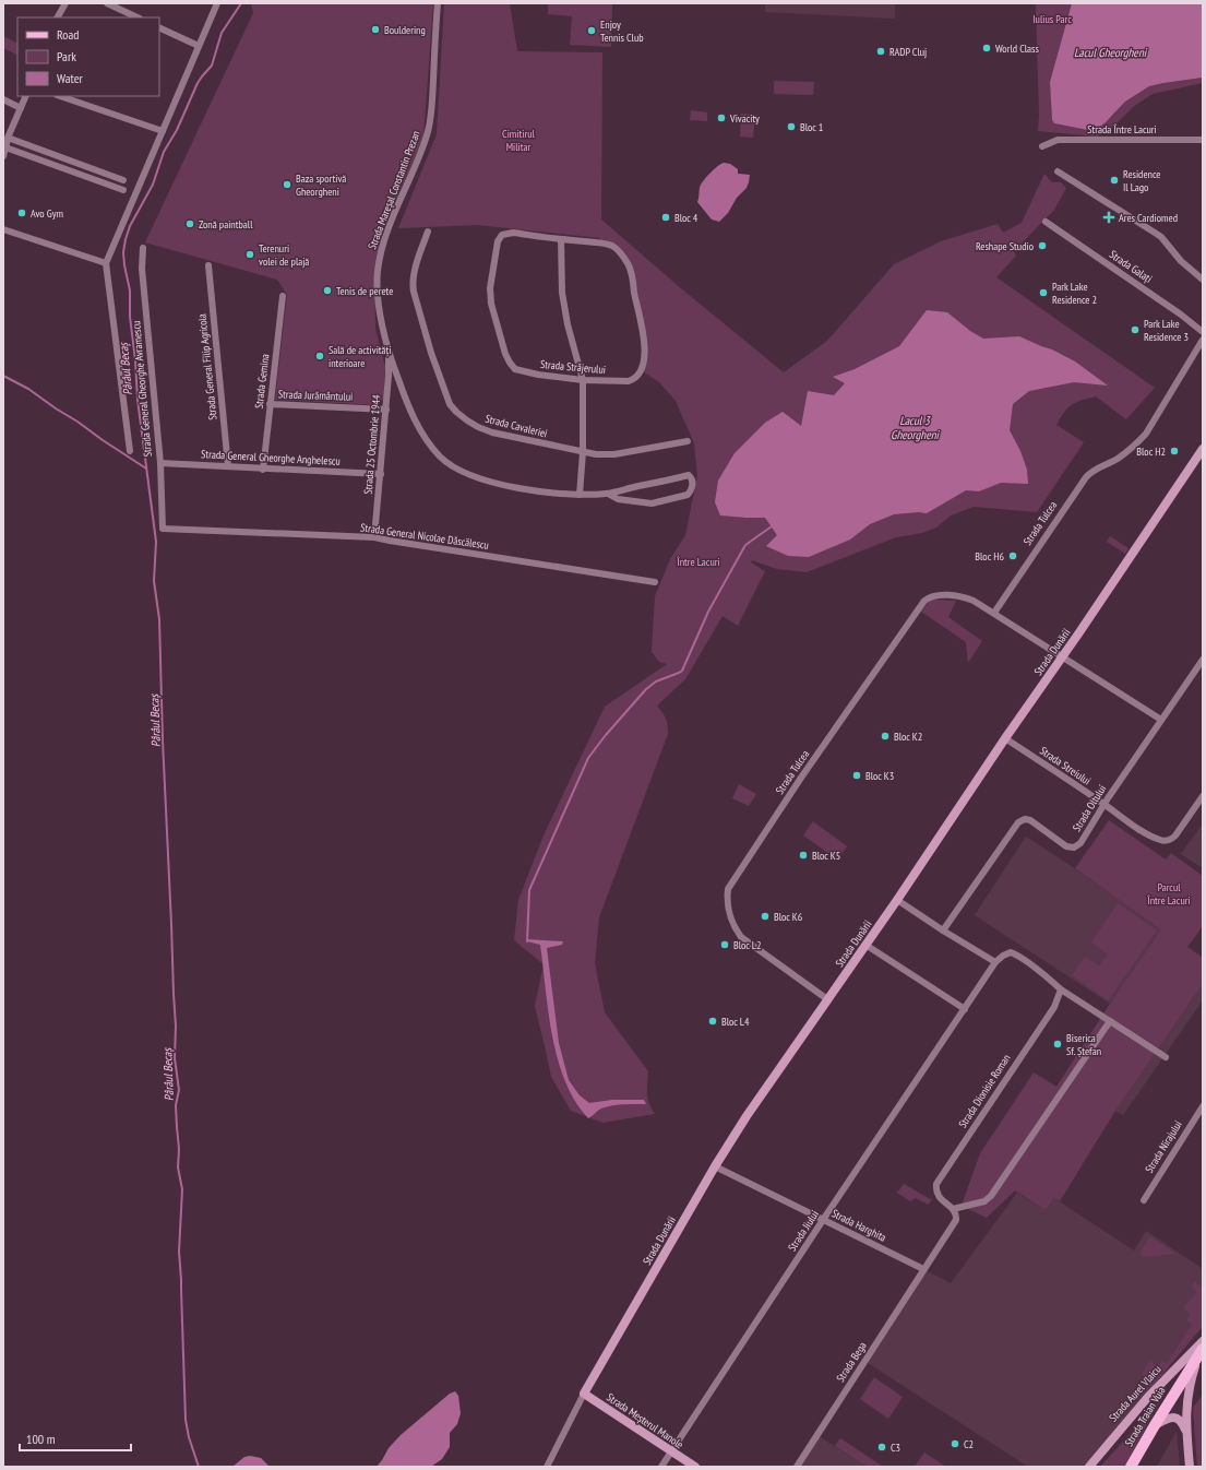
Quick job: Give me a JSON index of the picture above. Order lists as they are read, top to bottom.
{
  "streets": {
    "main road": ["Strada Traian Vuia"],
    "street": [
      "Strada Între Lacuri",
      "Strada Mareșal Constantin Prezan",
      "Strada Galați",
      "Strada General Filip Agricola",
      "Strada Străjerului",
      "Strada Gemina",
      "Strada General Gheorghe Avramescu",
      "Strada Jurământului",
      "Strada Cavaleriei",
      "Strada 25 Octombrie 1944",
      "Strada General Gheorghe Anghelescu",
      "Strada Tulcea",
      "Strada General Nicolae Dăscălescu",
      "Strada Dunării",
      "Strada Streiului",
      "Strada Oltului",
      "Strada Dionisie Roman",
      "Strada Nirajului",
      "Strada Harghita",
      "Strada Jiului",
      "Strada Bega",
      "Strada Aurel Vlaicu",
      "Strada Meșterul Manole"
    ]
  },
  "crossings": [
    ["Strada Mareșal Constantin Prezan", "Strada 25 Octombrie 1944"],
    ["Strada General Filip Agricola", "Strada General Gheorghe Anghelescu"],
    ["Strada Gemina", "Strada Jurământului"],
    ["Strada Gemina", "Strada General Gheorghe Anghelescu"],
    ["Strada General Gheorghe Avramescu", "Strada General Gheorghe Anghelescu"],
    ["Strada General Gheorghe Avramescu", "Strada General Nicolae Dăscălescu"],
    ["Strada Jurământului", "Strada 25 Octombrie 1944"],
    ["Strada 25 Octombrie 1944", "Strada General Gheorghe Anghelescu"],
    ["Strada 25 Octombrie 1944", "Strada General Nicolae Dăscălescu"],
    ["Strada Tulcea", "Strada Dunării"],
    ["Strada Tulcea", "Strada Oltului"],
    ["Strada Dunării", "Strada Streiului"],
    ["Strada Dunării", "Strada Harghita"],
    ["Strada Dunării", "Strada Meșterul Manole"],
    ["Strada Streiului", "Strada Oltului"],
    ["Strada Harghita", "Strada Jiului"],
    ["Strada Harghita", "Strada Bega"],
    ["Strada Jiului", "Strada Meșterul Manole"]
  ],
  "water": ["Lacul Gheorgheni", "Pârâul Becaș", "Lacul 3 Gheorgheni"],
  "parks": [
    "Iulius Parc",
    "Cimitirul Militar",
    "Între Lacuri",
    "Parcul Între Lacuri"
  ],
  "places": {
    "other": [
      "Bouldering",
      "Enjoy Tennis Club",
      "World Class",
      "RADP Cluj",
      "Vivacity",
      "Bloc 1",
      "Residence Il Lago",
      "Baza sportivă Gheorgheni",
      "Avo Gym",
      "Bloc 4",
      "Zonă paintball",
      "Reshape Studio",
      "Terenuri volei de plajă",
      "Tenis de perete",
      "Park Lake Residence 2",
      "Park Lake Residence 3",
      "Sală de activități interioare",
      "Bloc H2",
      "Bloc H6",
      "Bloc K2",
      "Bloc K3",
      "Bloc K5",
      "Bloc K6",
      "Bloc L2",
      "Bloc L4",
      "Biserica Sf. Ștefan",
      "C2",
      "C3"
    ],
    "health": ["Ares Cardiomed"]
  },
  "legend": ["Road", "Park", "Water"],
  "scale_bar": "100 m"
}
